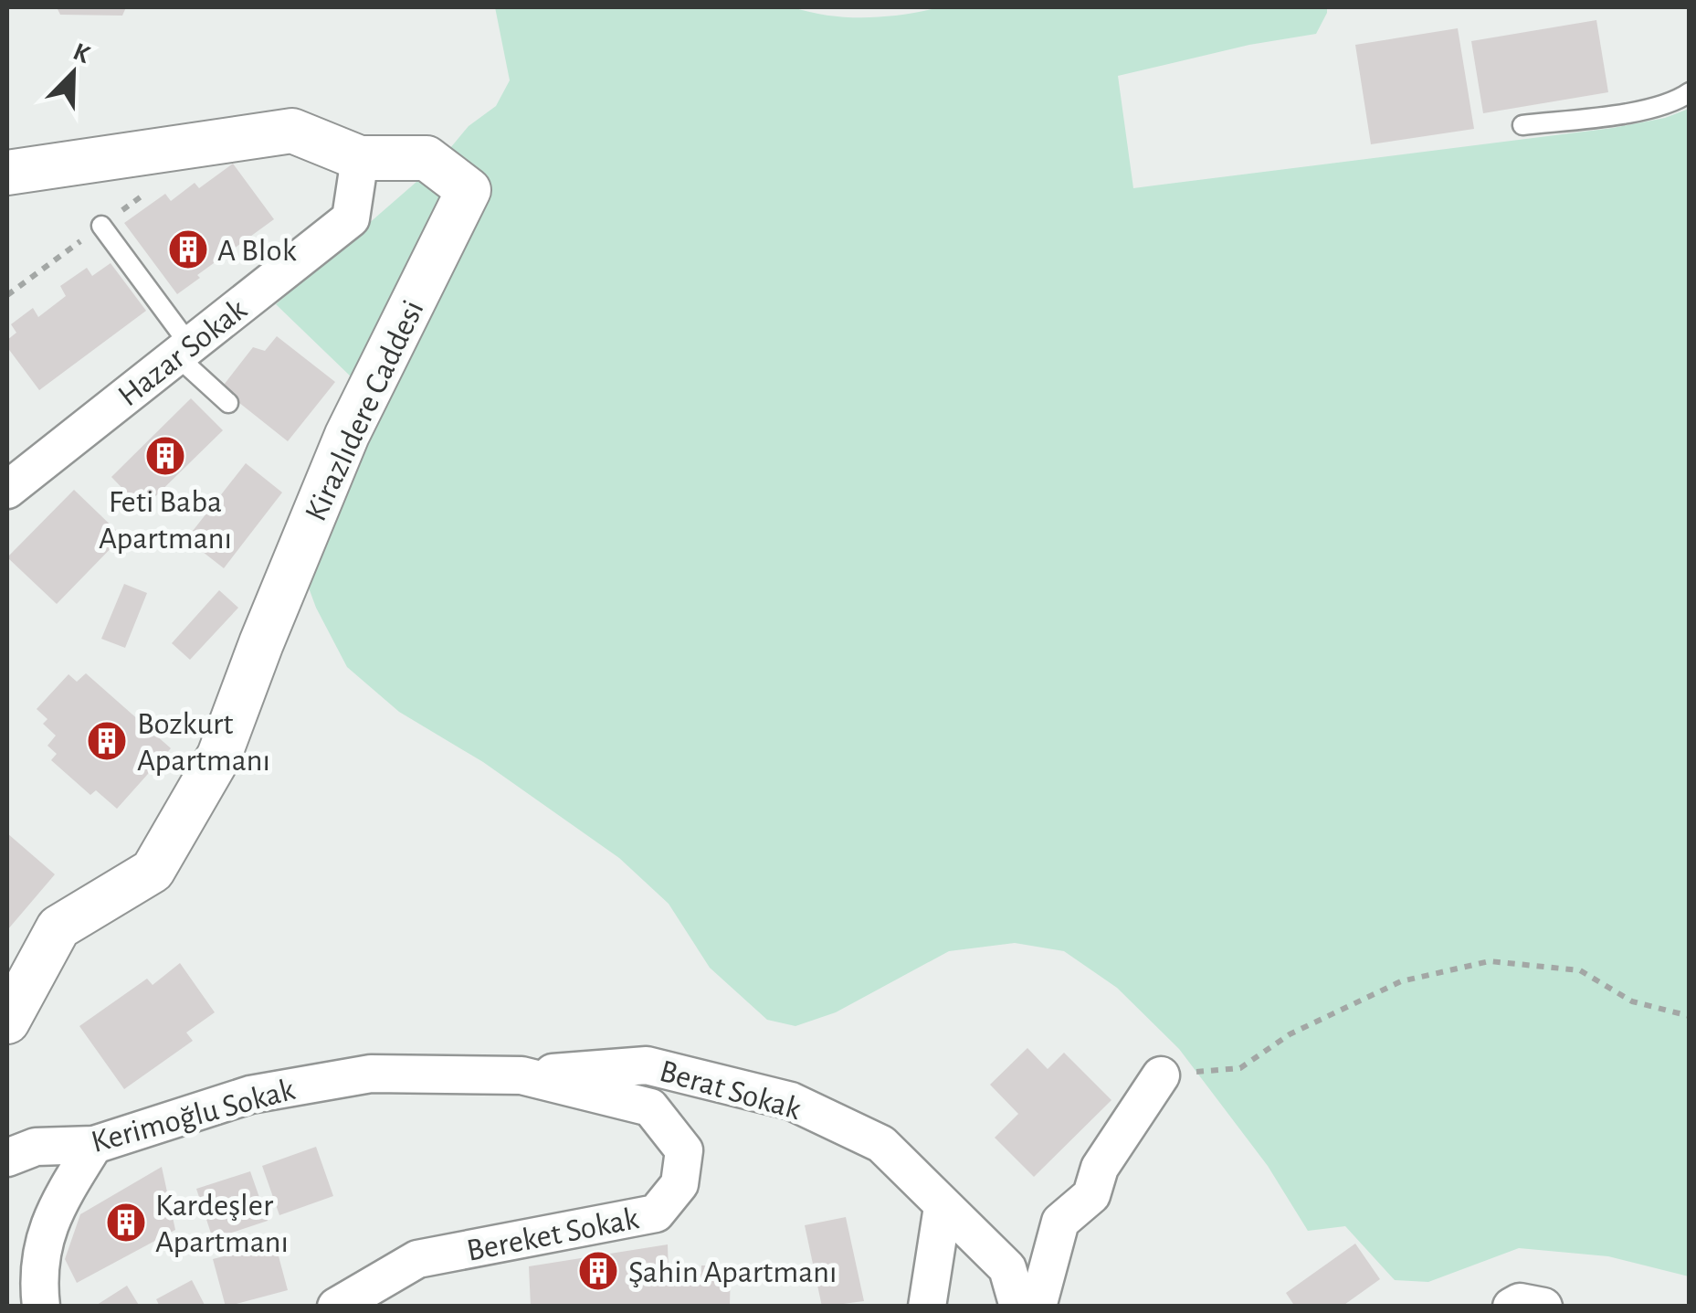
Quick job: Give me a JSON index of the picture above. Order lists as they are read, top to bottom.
{
  "streets": {
    "street": [
      "Hazar Sokak",
      "Kirazlıdere Caddesi",
      "Berat Sokak",
      "Kerimoğlu Sokak",
      "Bereket Sokak"
    ]
  },
  "crossings": [
    ["Hazar Sokak", "Kirazlıdere Caddesi"],
    ["Berat Sokak", "Kerimoğlu Sokak"],
    ["Kerimoğlu Sokak", "Bereket Sokak"]
  ],
  "places": {
    "building": [
      "A Blok",
      "Feti Baba Apartmanı",
      "Bozkurt Apartmanı",
      "Kardeşler Apartmanı",
      "Şahin Apartmanı"
    ]
  },
  "north": "top right"
}
